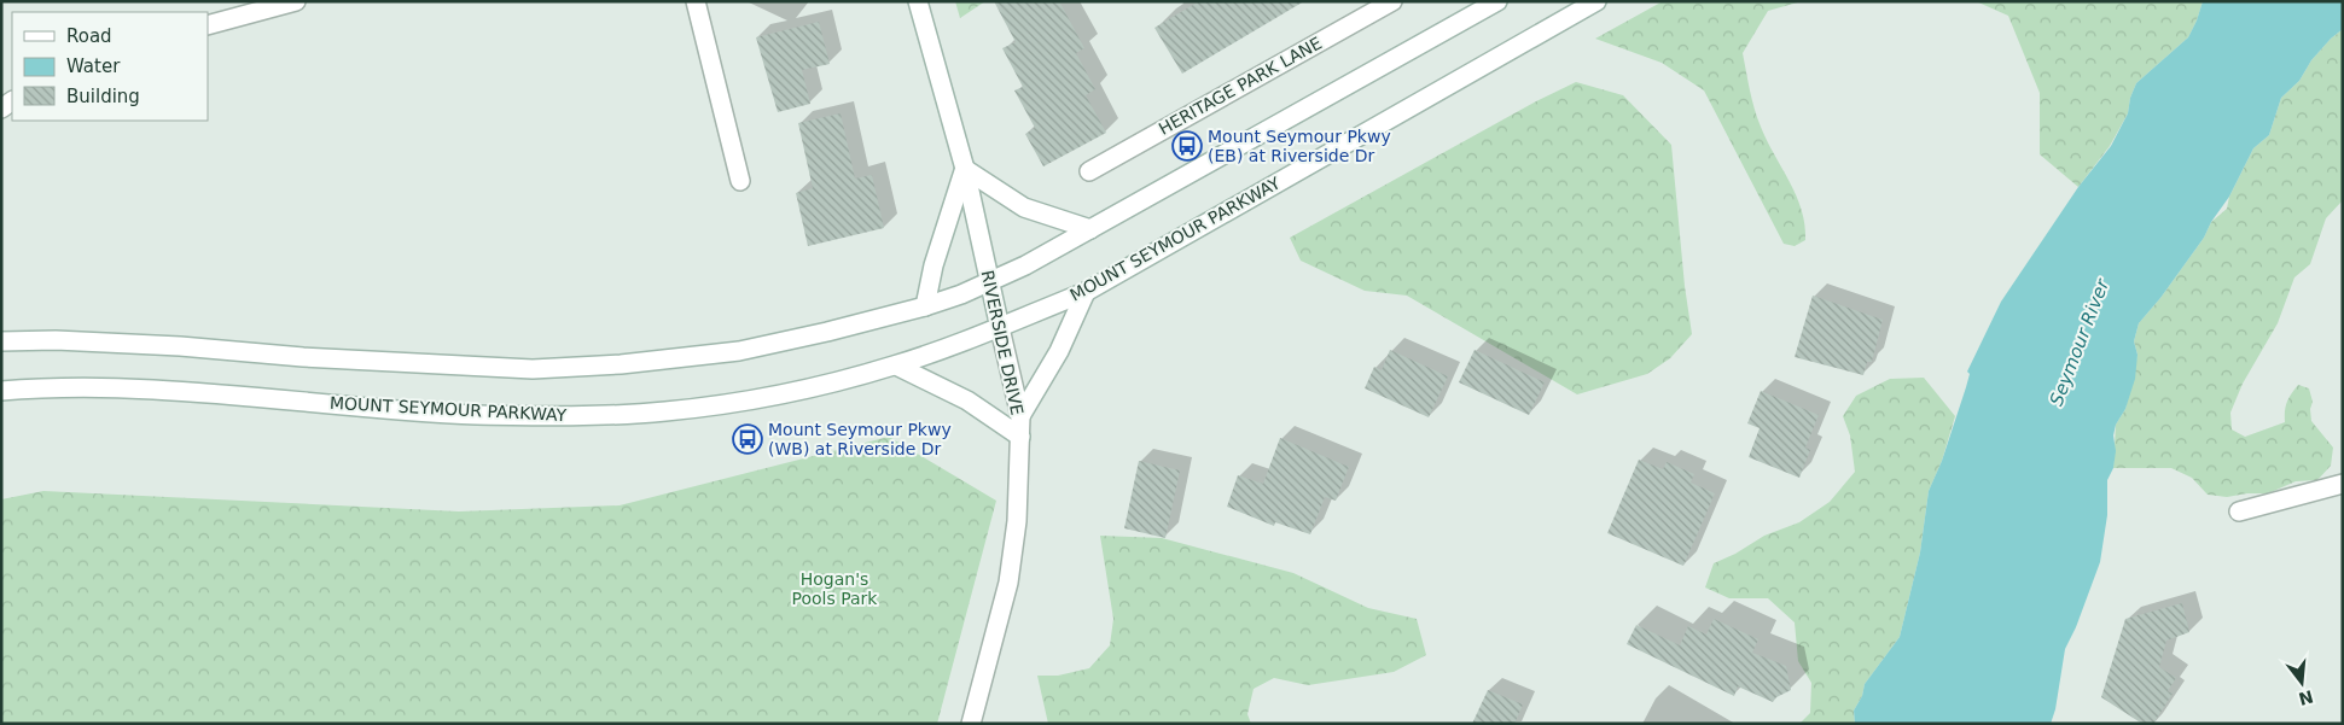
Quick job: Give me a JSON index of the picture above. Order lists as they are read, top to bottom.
{
  "streets": {
    "main road": ["HERITAGE PARK LANE", "MOUNT SEYMOUR PARKWAY", "RIVERSIDE DRIVE"]
  },
  "crossings": [
    ["MOUNT SEYMOUR PARKWAY", "RIVERSIDE DRIVE"]
  ],
  "water": ["Seymour River"],
  "parks": ["Hogan's Pools Park"],
  "places": {
    "bus stop": ["Mount Seymour Pkwy (EB) at Riverside Dr", "Mount Seymour Pkwy (WB) at Riverside Dr"]
  },
  "legend": ["Road", "Water", "Building"],
  "north": "bottom"
}
